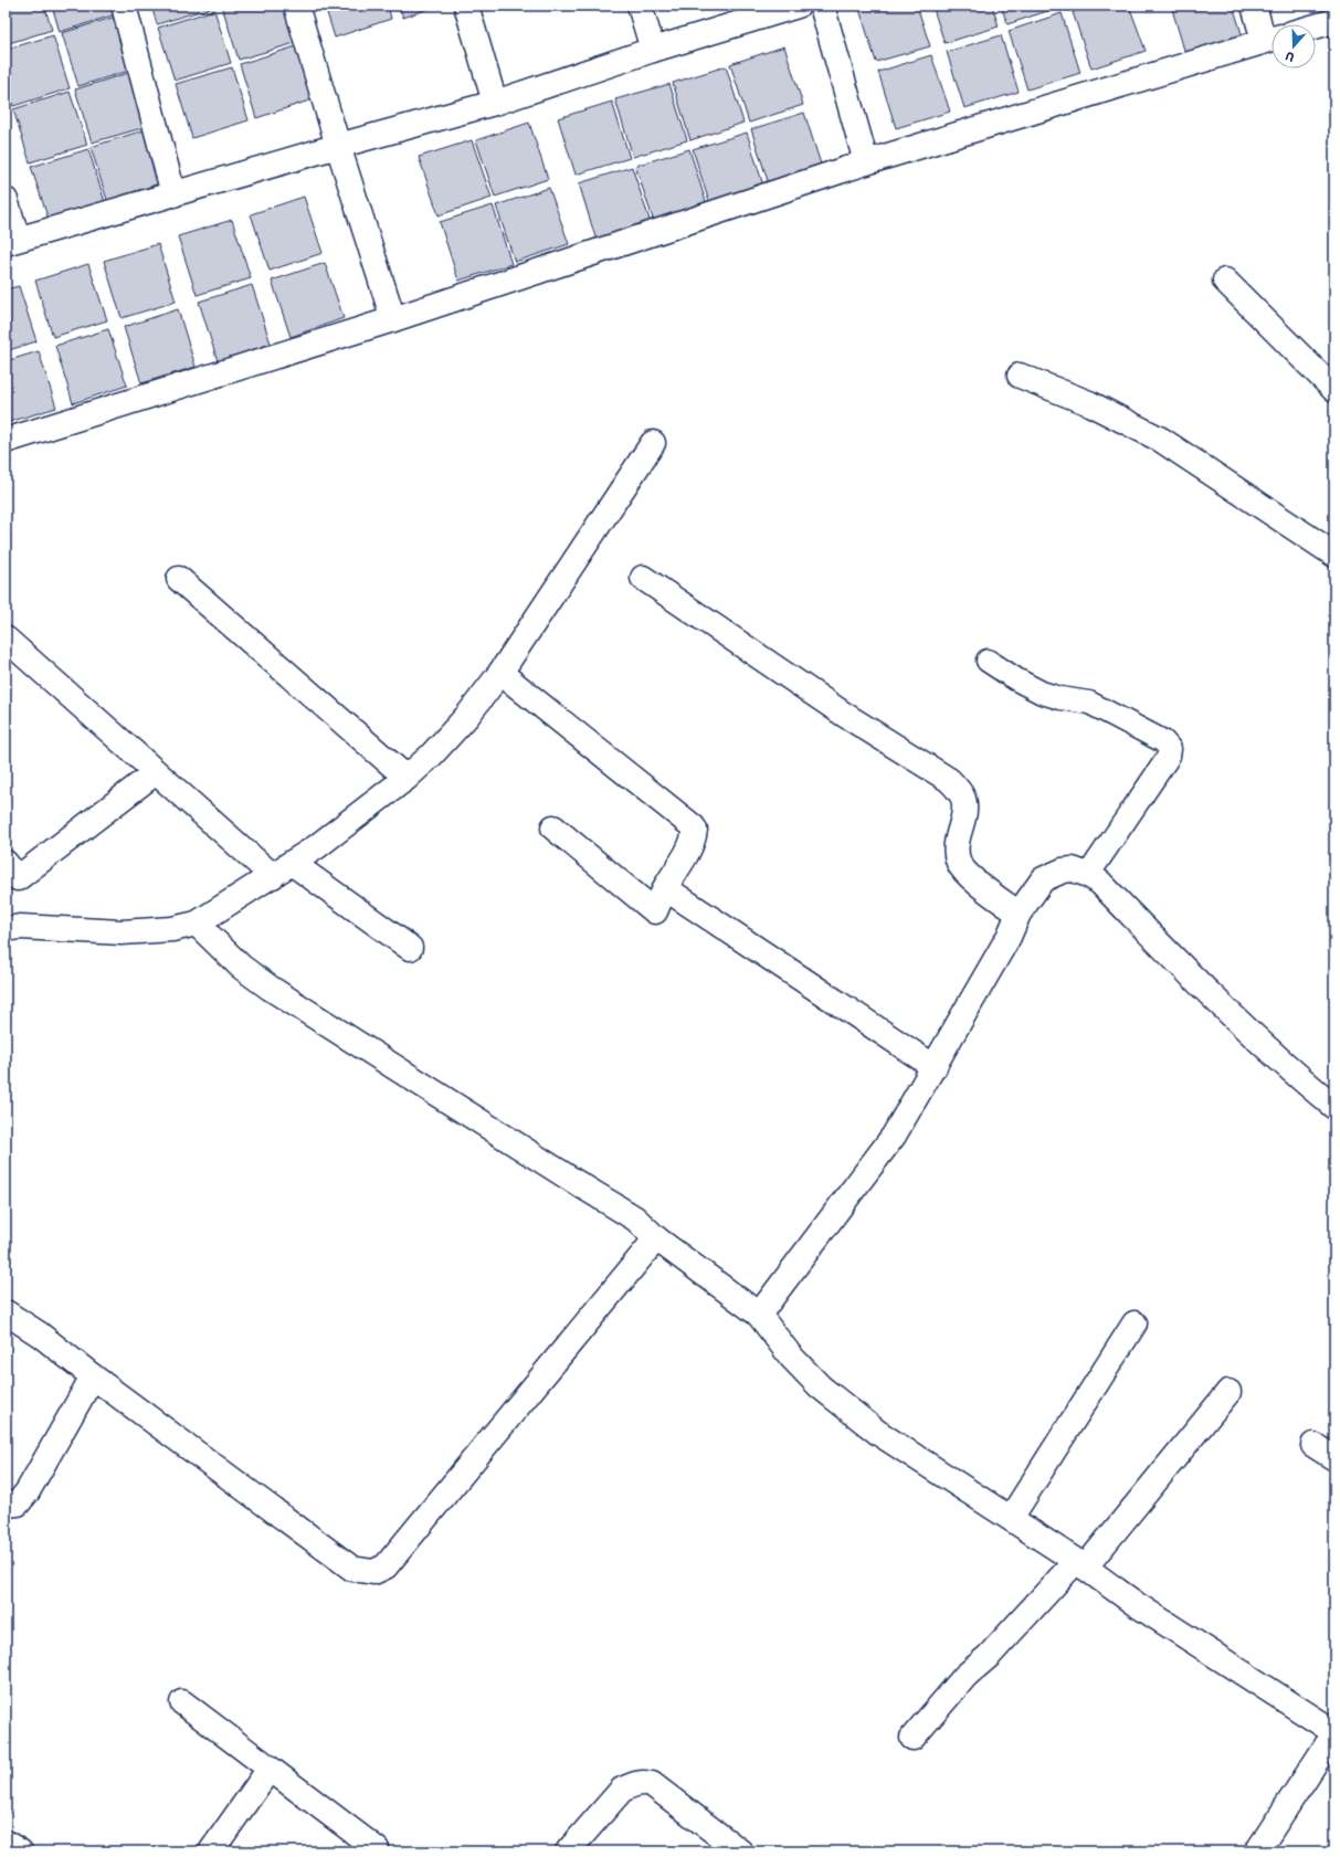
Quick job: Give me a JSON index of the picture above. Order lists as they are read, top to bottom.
{
  "north": "bottom"
}
